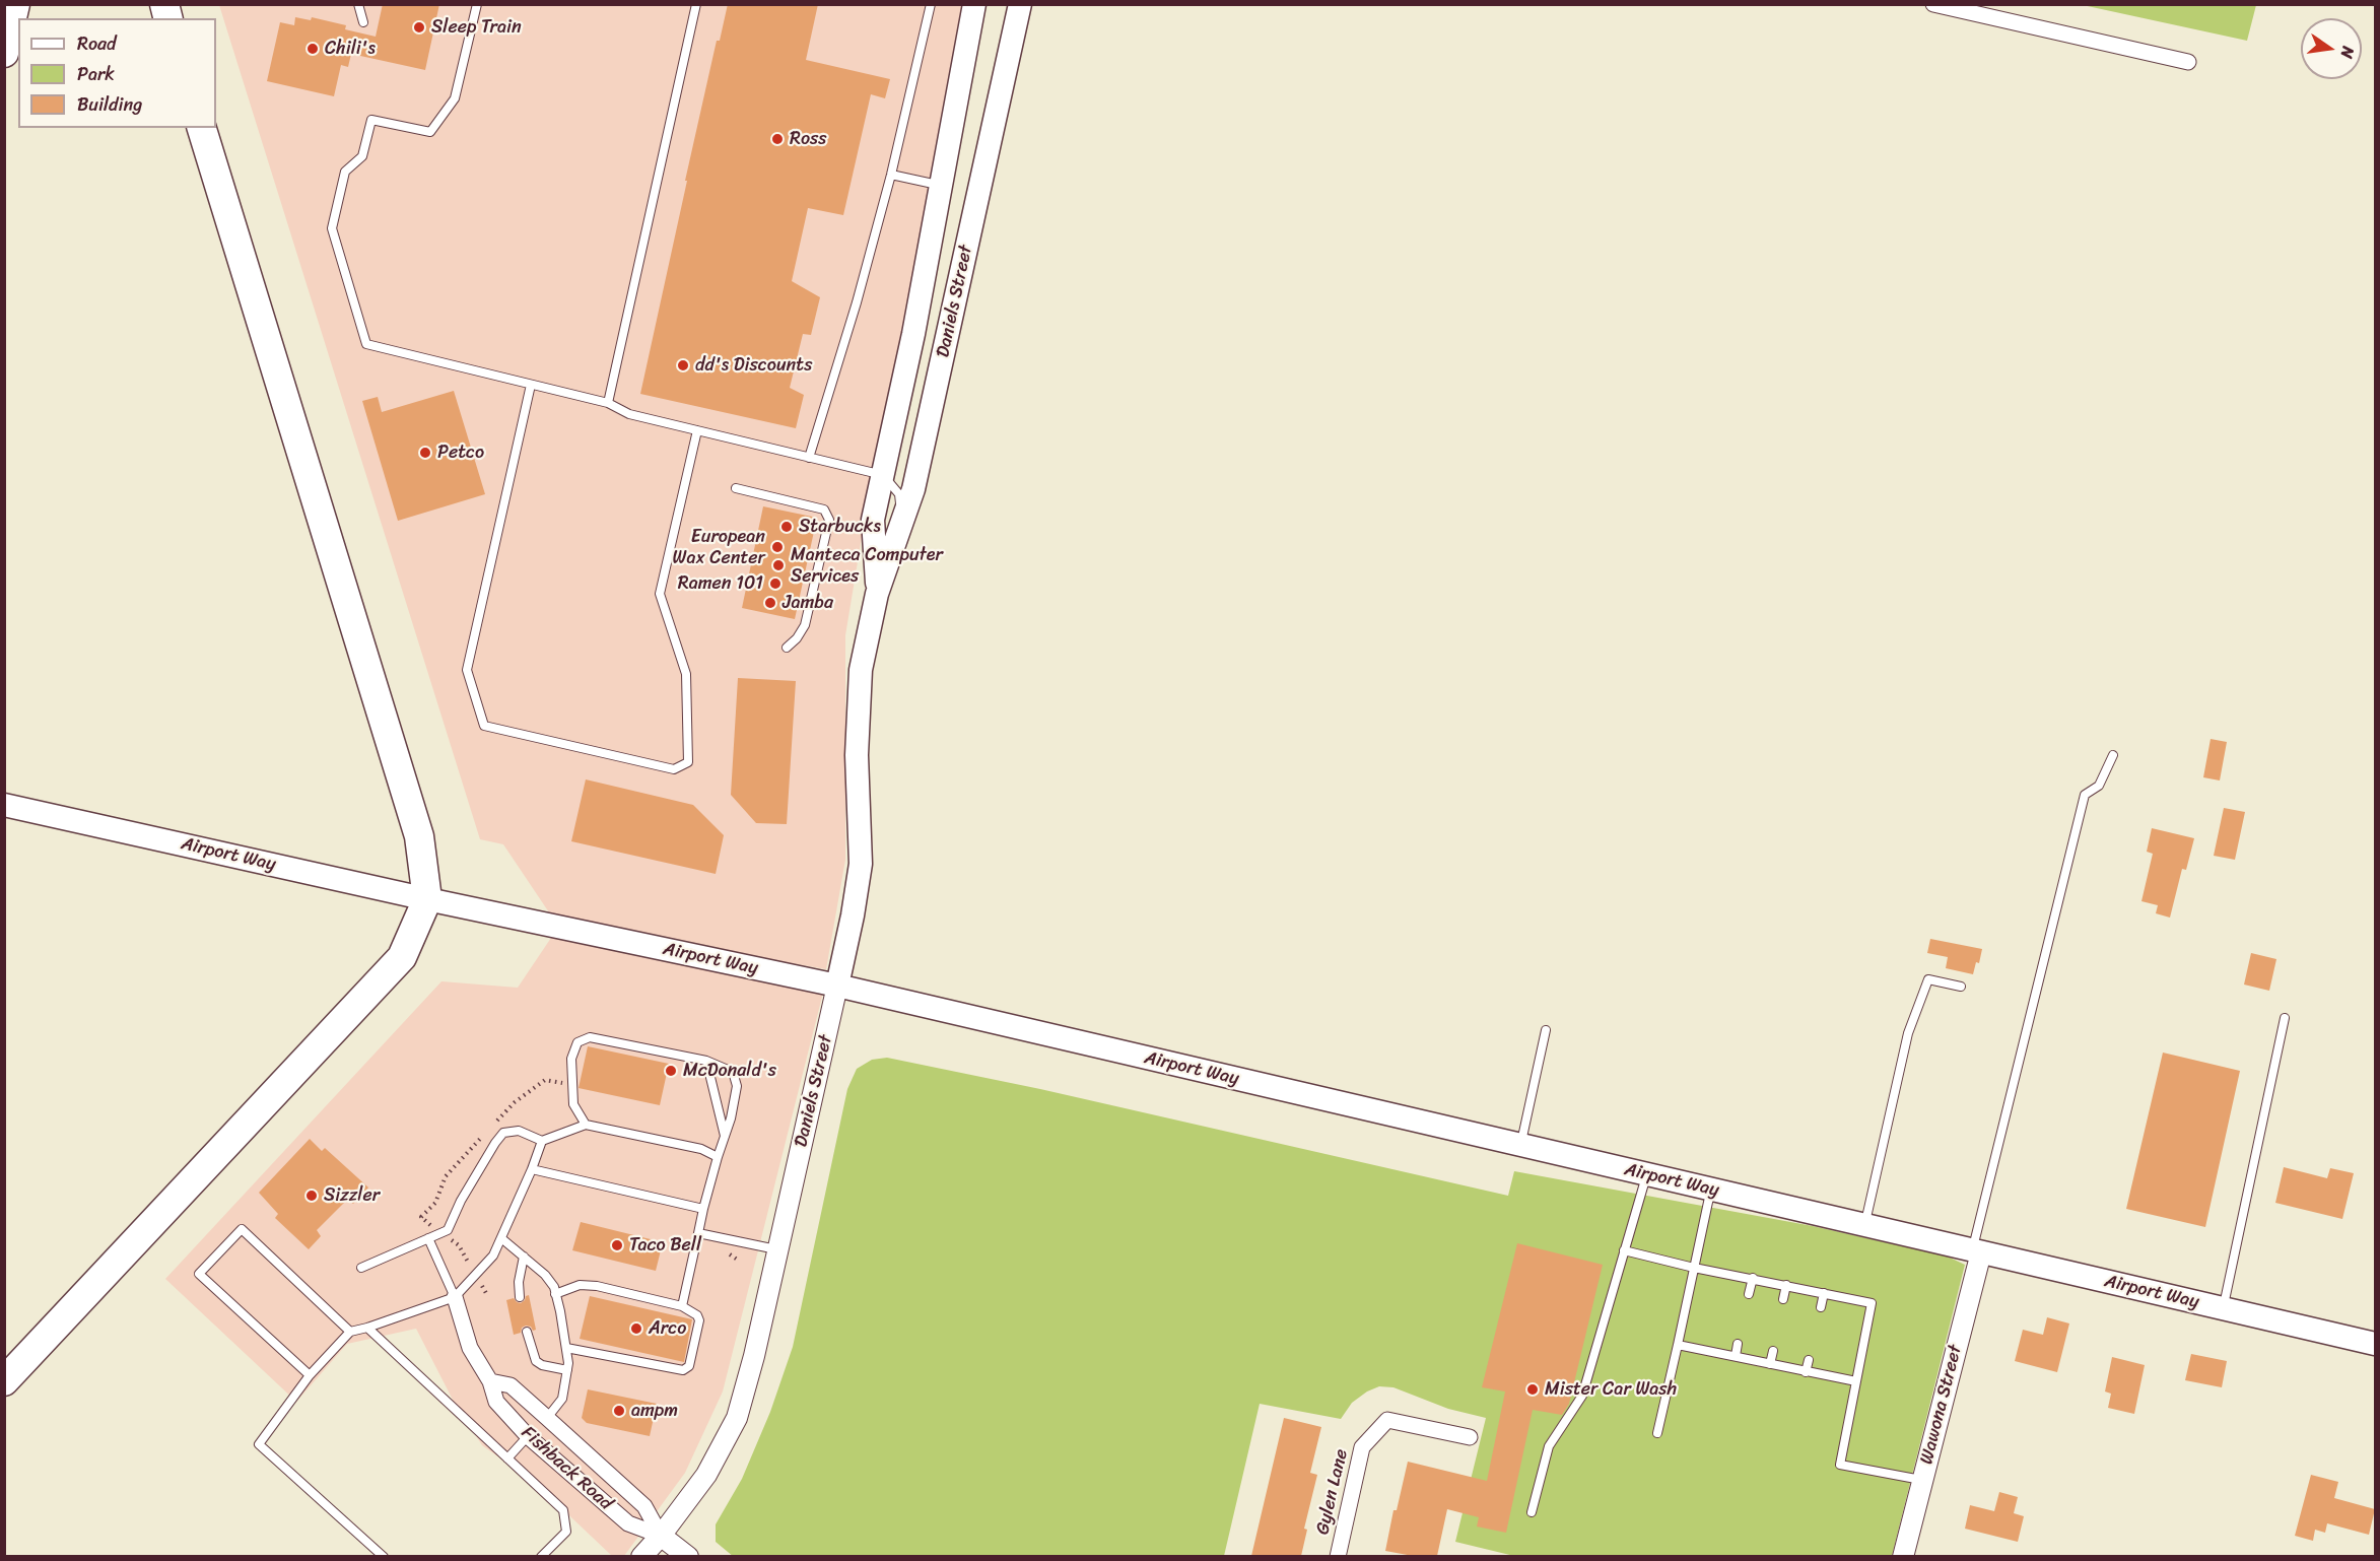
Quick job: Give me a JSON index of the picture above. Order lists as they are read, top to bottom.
{
  "streets": {
    "main road": ["Daniels Street", "Airport Way"],
    "street": ["Wawona Street", "Fishback Road", "Gylen Lane"]
  },
  "crossings": [
    ["Daniels Street", "Airport Way"],
    ["Daniels Street", "Fishback Road"],
    ["Airport Way", "Wawona Street"]
  ],
  "places": [
    "Sleep Train",
    "Chili's",
    "Ross",
    "dd's Discounts",
    "Petco",
    "Starbucks",
    "European Wax Center",
    "Manteca Computer Services",
    "Ramen 101",
    "Jamba",
    "McDonald's",
    "Sizzler",
    "Taco Bell",
    "Arco",
    "Mister Car Wash",
    "ampm"
  ],
  "legend": ["Road", "Park", "Building"],
  "north": "right"
}
